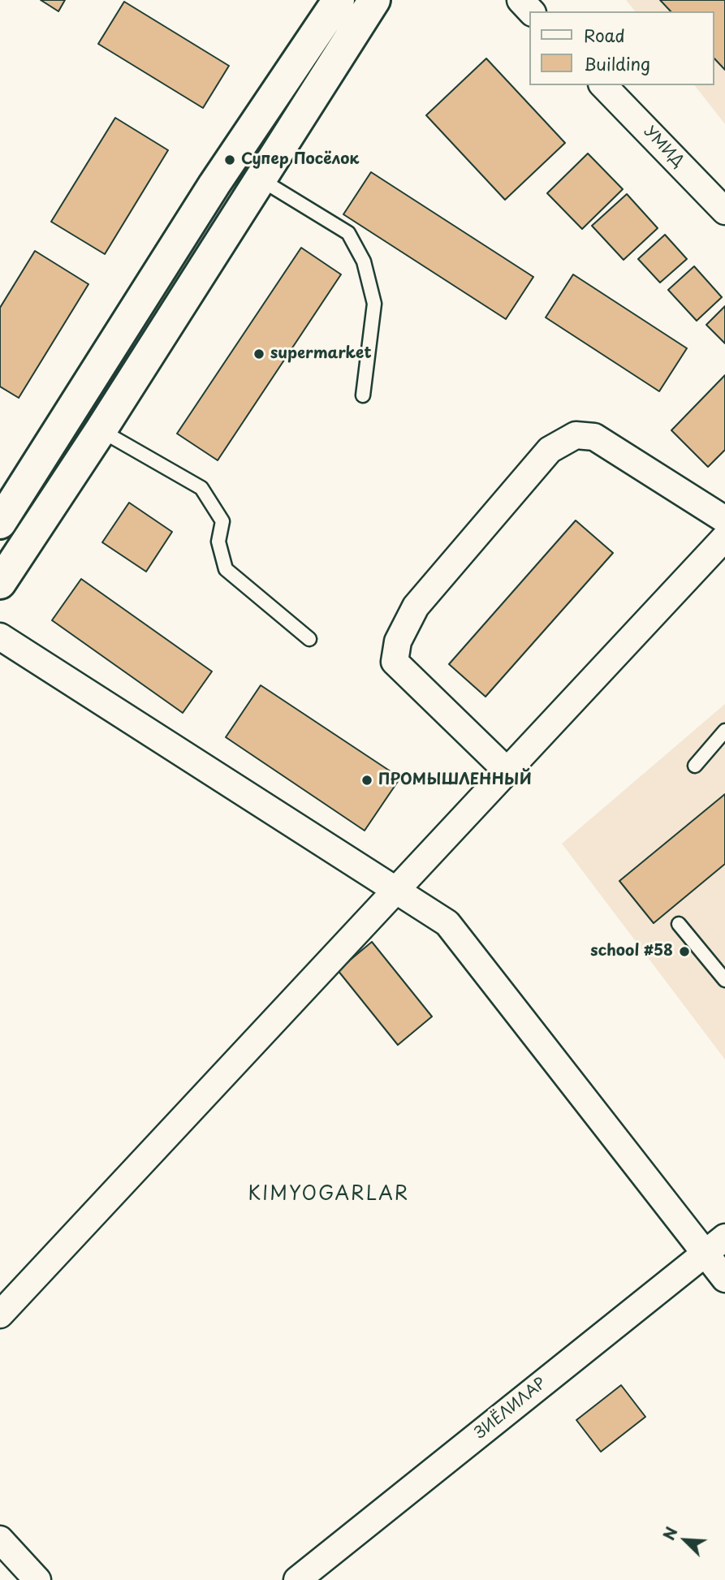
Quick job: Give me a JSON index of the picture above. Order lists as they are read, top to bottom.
{
  "streets": {
    "street": ["УМИД", "ЗИЁЛИЛАР"]
  },
  "districts": ["KIMYOGARLAR"],
  "places": [
    "Супер Посёлок",
    "supermarket",
    "ПРОМЫШЛЕННЫЙ",
    "school #58"
  ],
  "legend": ["Road", "Building"],
  "north": "top left"
}
